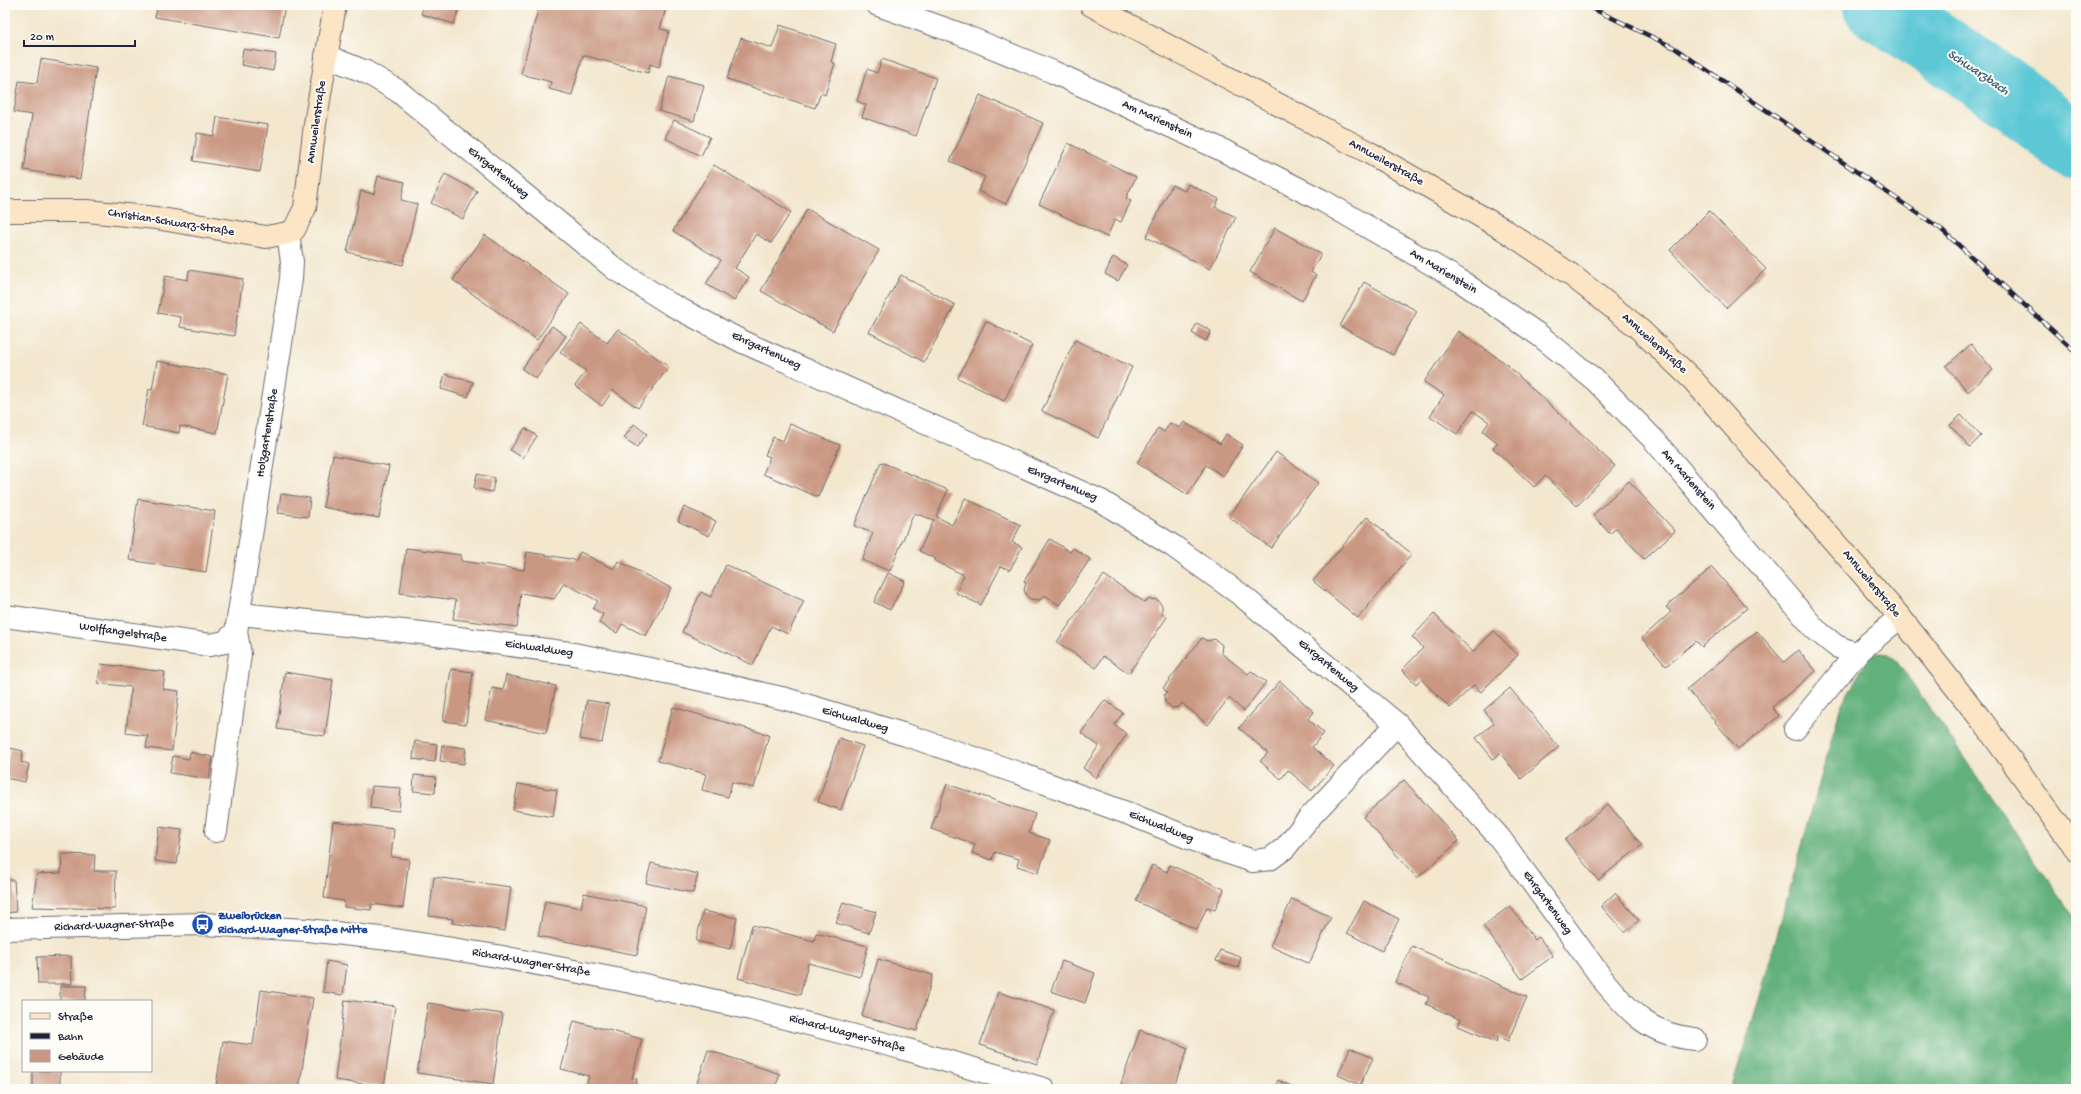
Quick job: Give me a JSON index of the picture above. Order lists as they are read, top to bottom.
{
  "streets": {
    "street": [
      "Am Marienstein",
      "Annweilerstraße",
      "Ehrgartenweg",
      "Christian-Schwarz-Straße",
      "Holzgartenstraße",
      "Wolffangelstraße",
      "Eichwaldweg",
      "Richard-Wagner-Straße"
    ]
  },
  "crossings": [
    ["Annweilerstraße", "Ehrgartenweg"],
    ["Annweilerstraße", "Christian-Schwarz-Straße"],
    ["Annweilerstraße", "Holzgartenstraße"],
    ["Ehrgartenweg", "Eichwaldweg"],
    ["Christian-Schwarz-Straße", "Holzgartenstraße"],
    ["Holzgartenstraße", "Wolffangelstraße"],
    ["Holzgartenstraße", "Eichwaldweg"],
    ["Wolffangelstraße", "Eichwaldweg"]
  ],
  "water": ["Schwarzbach"],
  "places": {
    "bus stop": ["Zweibrücken Richard-Wagner-Straße Mitte"]
  },
  "legend": ["Straße", "Bahn", "Gebäude"],
  "scale_bar": "20 m"
}
